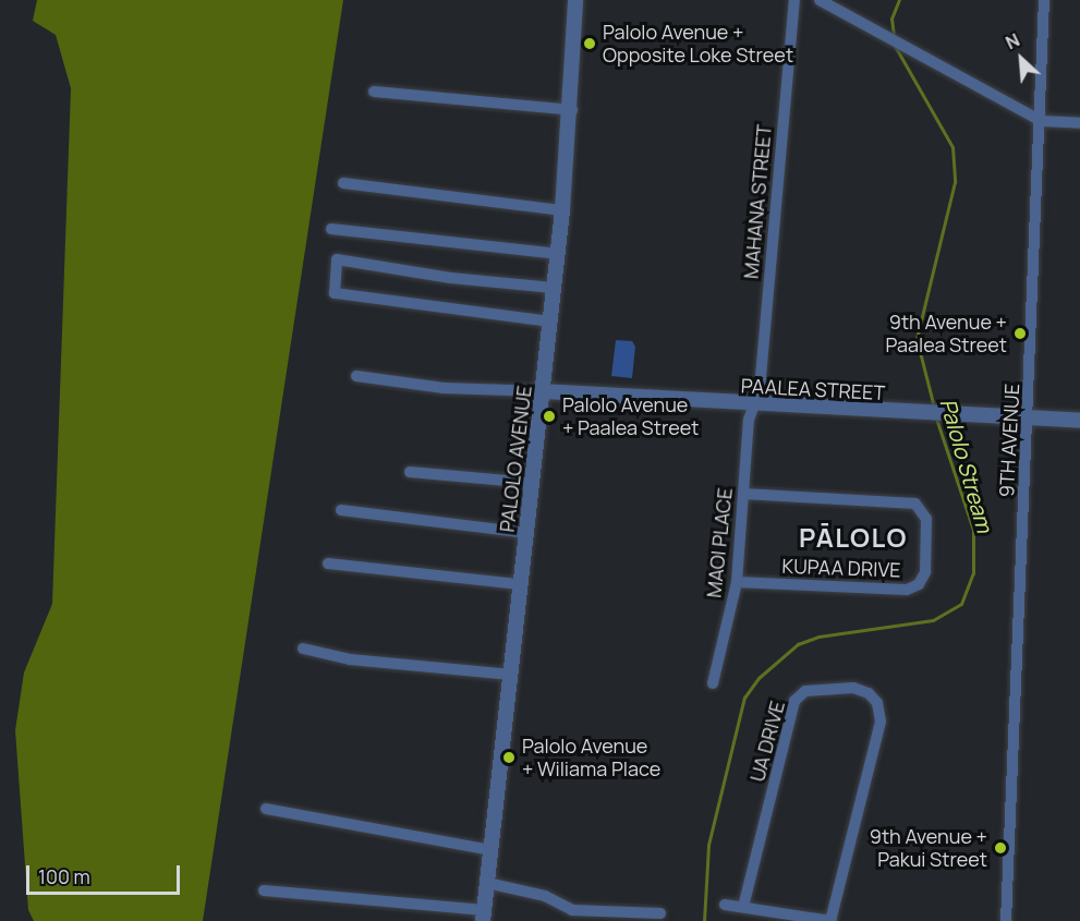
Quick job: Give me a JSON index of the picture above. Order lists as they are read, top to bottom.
{
  "streets": {
    "street": [
      "MAHANA STREET",
      "PAALEA STREET",
      "9TH AVENUE",
      "PALOLO AVENUE",
      "MAOI PLACE",
      "KUPAA DRIVE",
      "UA DRIVE"
    ]
  },
  "crossings": [
    ["MAHANA STREET", "PAALEA STREET"],
    ["MAHANA STREET", "MAOI PLACE"],
    ["PAALEA STREET", "9TH AVENUE"],
    ["PAALEA STREET", "PALOLO AVENUE"],
    ["PAALEA STREET", "MAOI PLACE"],
    ["MAOI PLACE", "KUPAA DRIVE"]
  ],
  "districts": ["PĀLOLO"],
  "water": ["Palolo Stream"],
  "places": [
    "Palolo Avenue + Opposite Loke Street",
    "9th Avenue + Paalea Street",
    "Palolo Avenue + Paalea Street",
    "Palolo Avenue + Wiliama Place",
    "9th Avenue + Pakui Street"
  ],
  "scale_bar": "100 m",
  "north": "top left"
}
